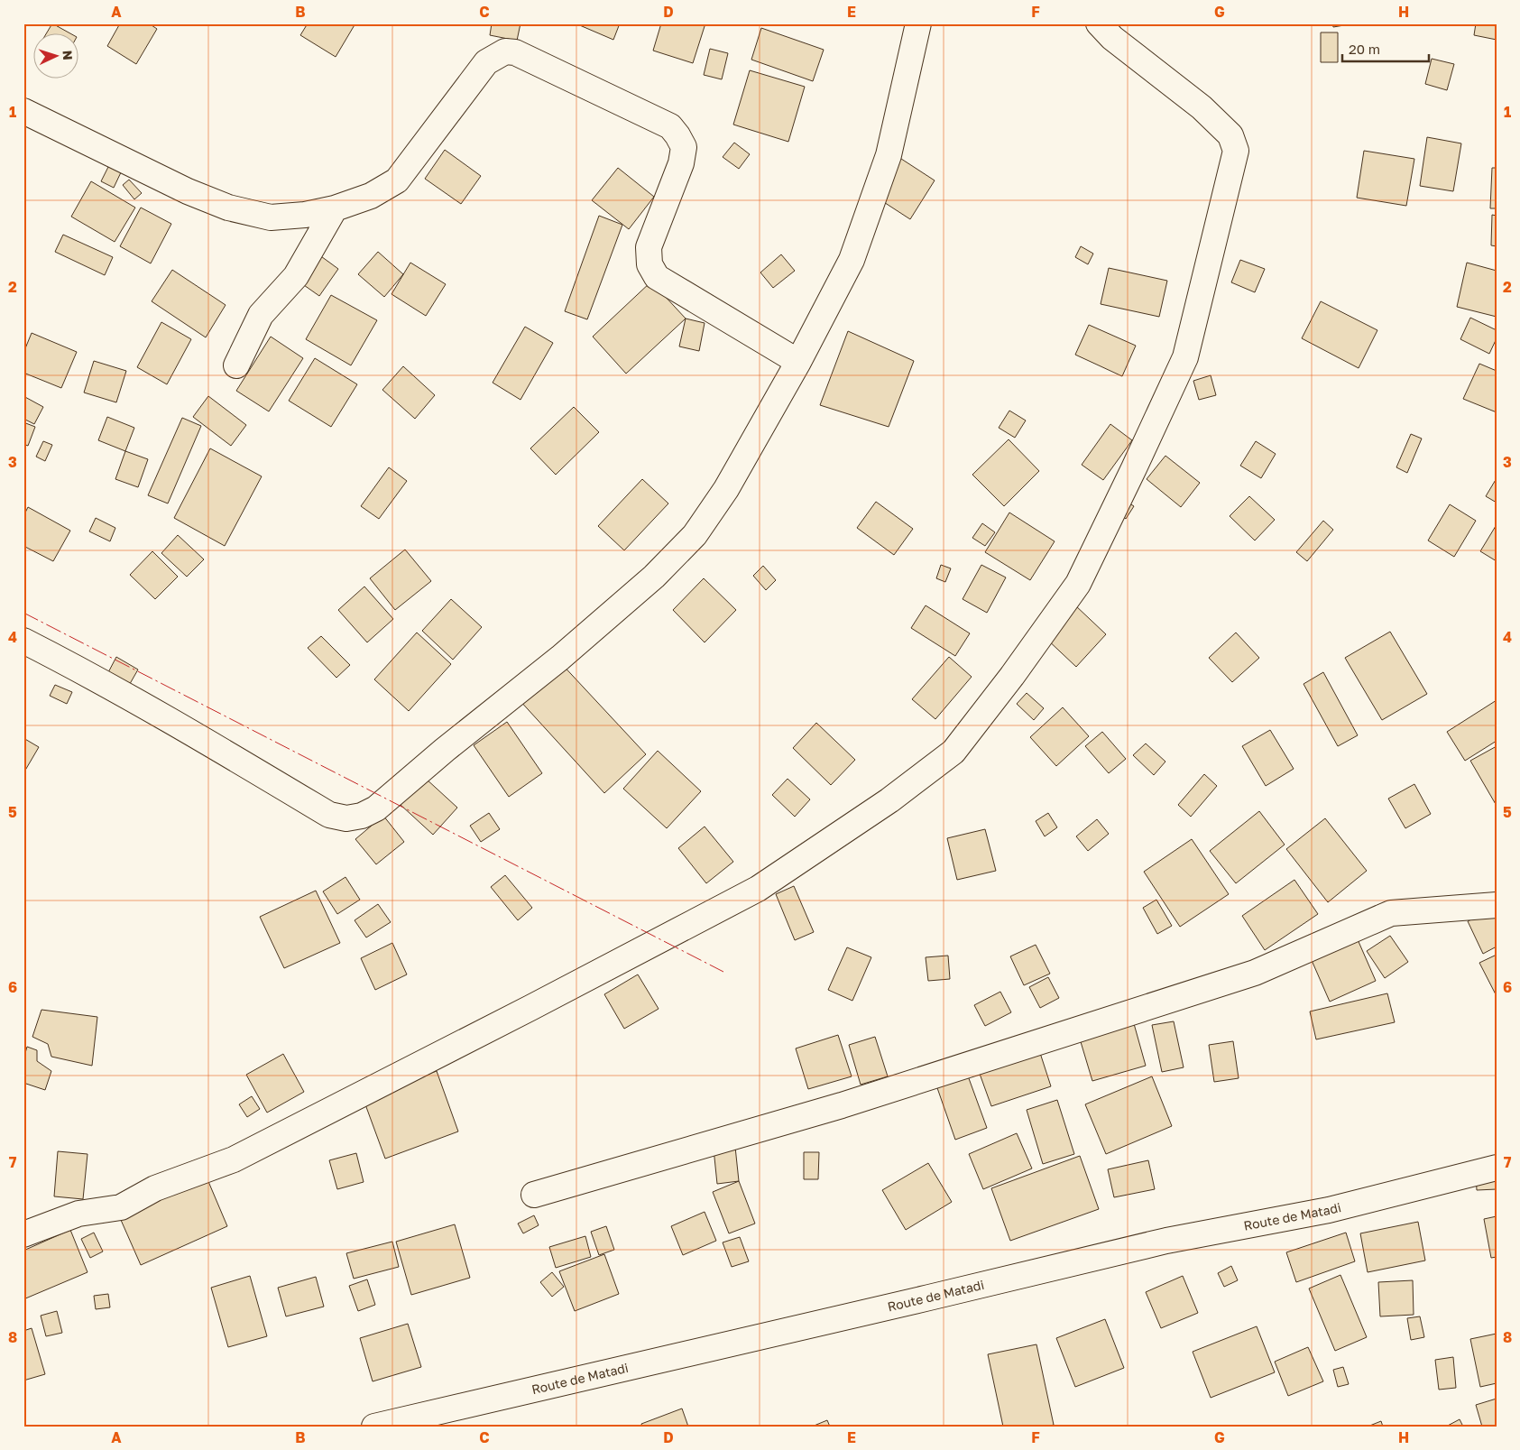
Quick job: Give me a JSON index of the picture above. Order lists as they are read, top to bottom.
{
  "streets": {
    "main road": ["Route de Matadi"]
  },
  "scale_bar": "20 m",
  "north": "right",
  "grid": {
    "columns": [
      "A",
      "B",
      "C",
      "D",
      "E",
      "F",
      "G",
      "H"
    ],
    "rows": [
      "1",
      "2",
      "3",
      "4",
      "5",
      "6",
      "7",
      "8"
    ]
  }
}
